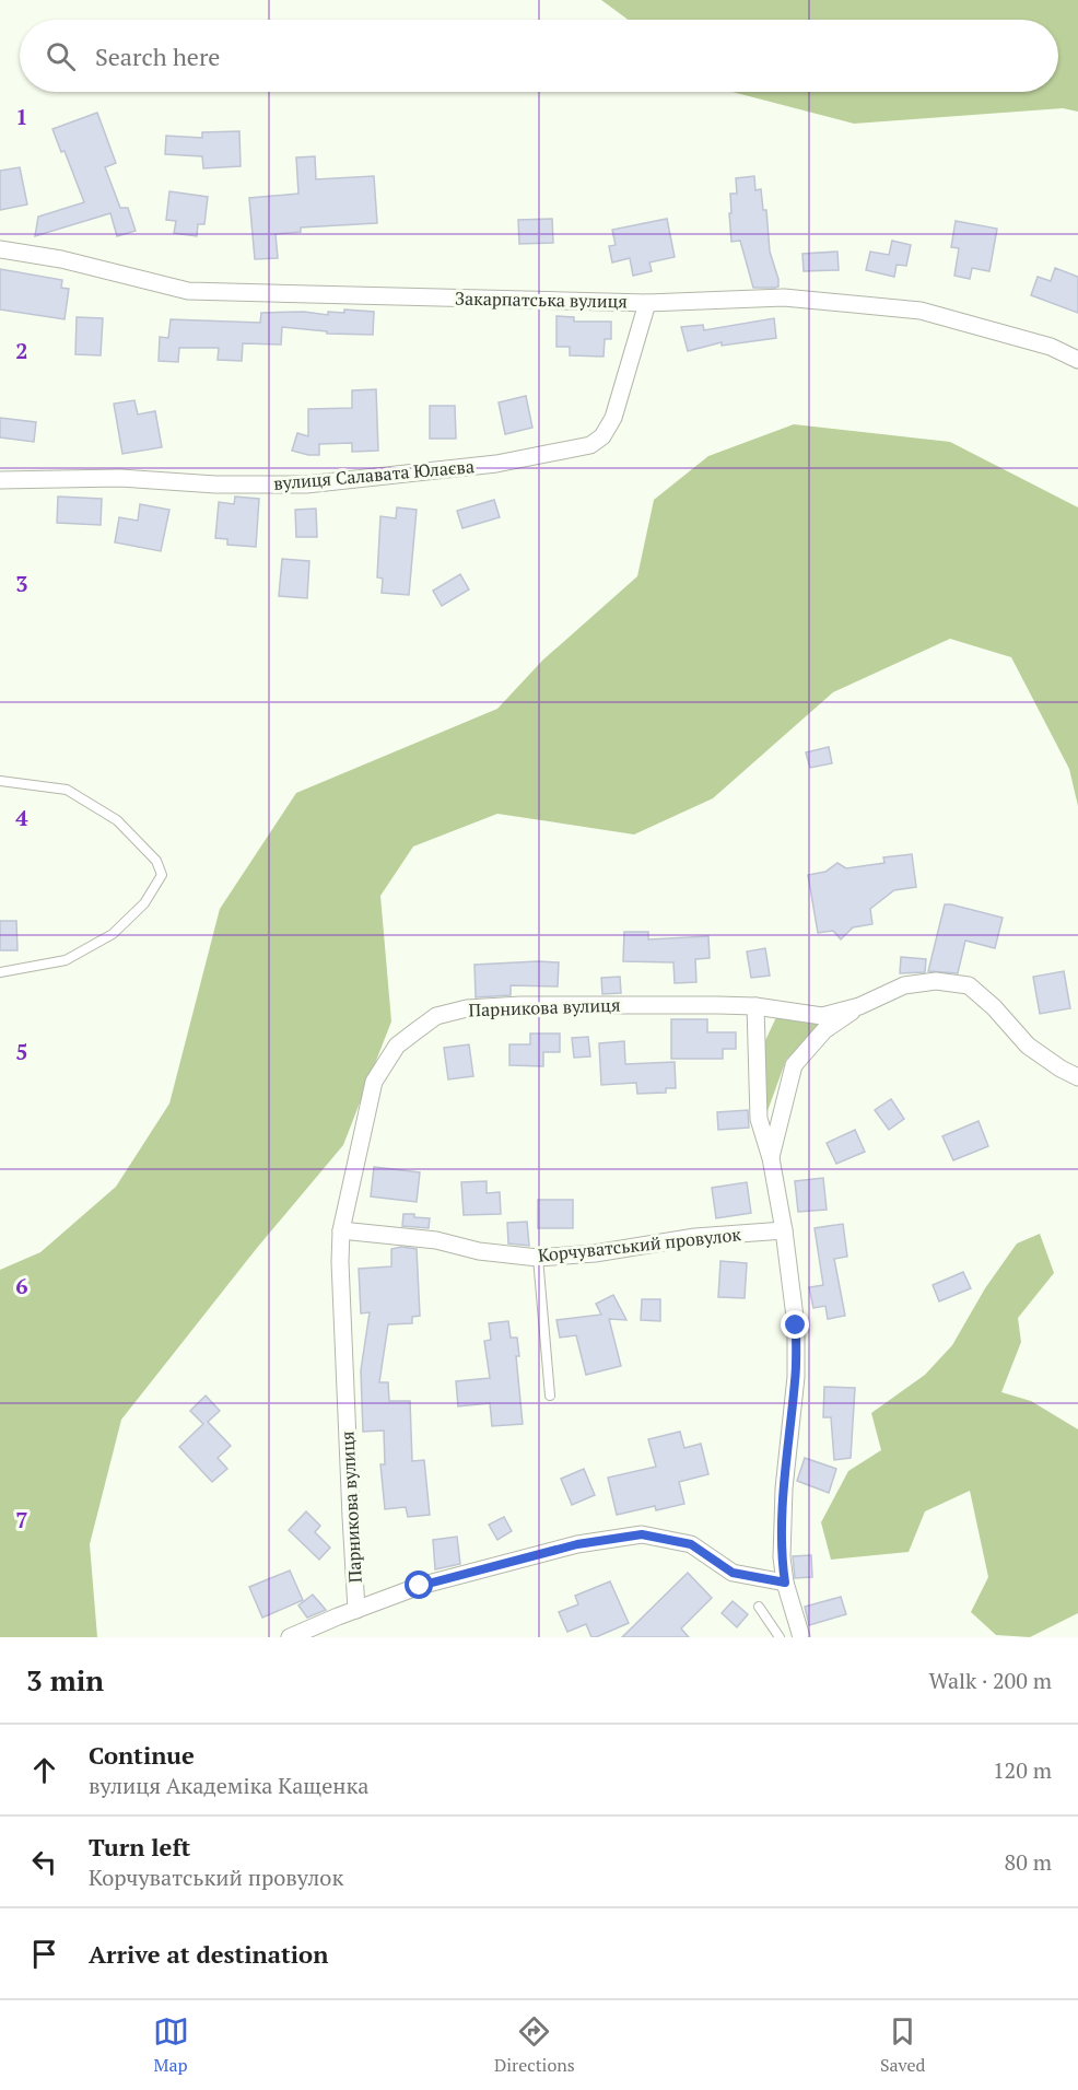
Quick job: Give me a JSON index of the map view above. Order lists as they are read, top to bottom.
{
  "streets": {
    "street": [
      "Закарпатська вулиця",
      "вулиця Салавата Юлаєва",
      "Парникова вулиця",
      "Корчуватський провулок"
    ]
  },
  "crossings": [
    ["Закарпатська вулиця", "вулиця Салавата Юлаєва"],
    ["Парникова вулиця", "Корчуватський провулок"]
  ],
  "page": {
    "search": "Search here",
    "heading": ["3 min", "Walk · 200 m"],
    "list": [
      ["Continue", "вулиця Академіка Кащенка", "120 m"],
      ["Turn left", "Корчуватський провулок", "80 m"],
      "Arrive at destination"
    ],
    "nav": ["Map", "Directions", "Saved"]
  },
  "grid": {
    "rows": [
      "1",
      "2",
      "3",
      "4",
      "5",
      "6",
      "7"
    ]
  }
}
